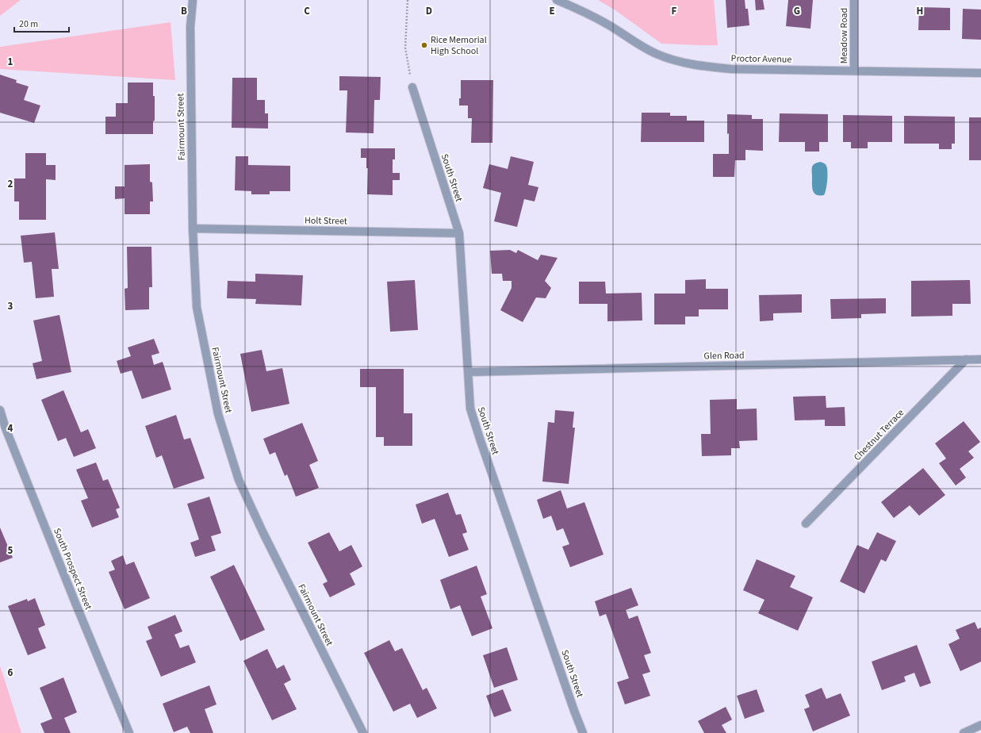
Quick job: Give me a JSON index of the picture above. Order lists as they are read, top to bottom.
{
  "streets": {
    "street": [
      "Meadow Road",
      "Proctor Avenue",
      "Fairmount Street",
      "South Street",
      "Holt Street",
      "Glen Road",
      "Chestnut Terrace",
      "South Prospect Street"
    ]
  },
  "crossings": [
    ["Meadow Road", "Proctor Avenue"],
    ["Fairmount Street", "Holt Street"],
    ["South Street", "Holt Street"],
    ["South Street", "Glen Road"],
    ["Glen Road", "Chestnut Terrace"]
  ],
  "places": ["Rice Memorial High School"],
  "scale_bar": "20 m",
  "grid": {
    "columns": [
      "B",
      "C",
      "D",
      "E",
      "F",
      "G",
      "H"
    ],
    "rows": [
      "1",
      "2",
      "3",
      "4",
      "5",
      "6"
    ]
  }
}
